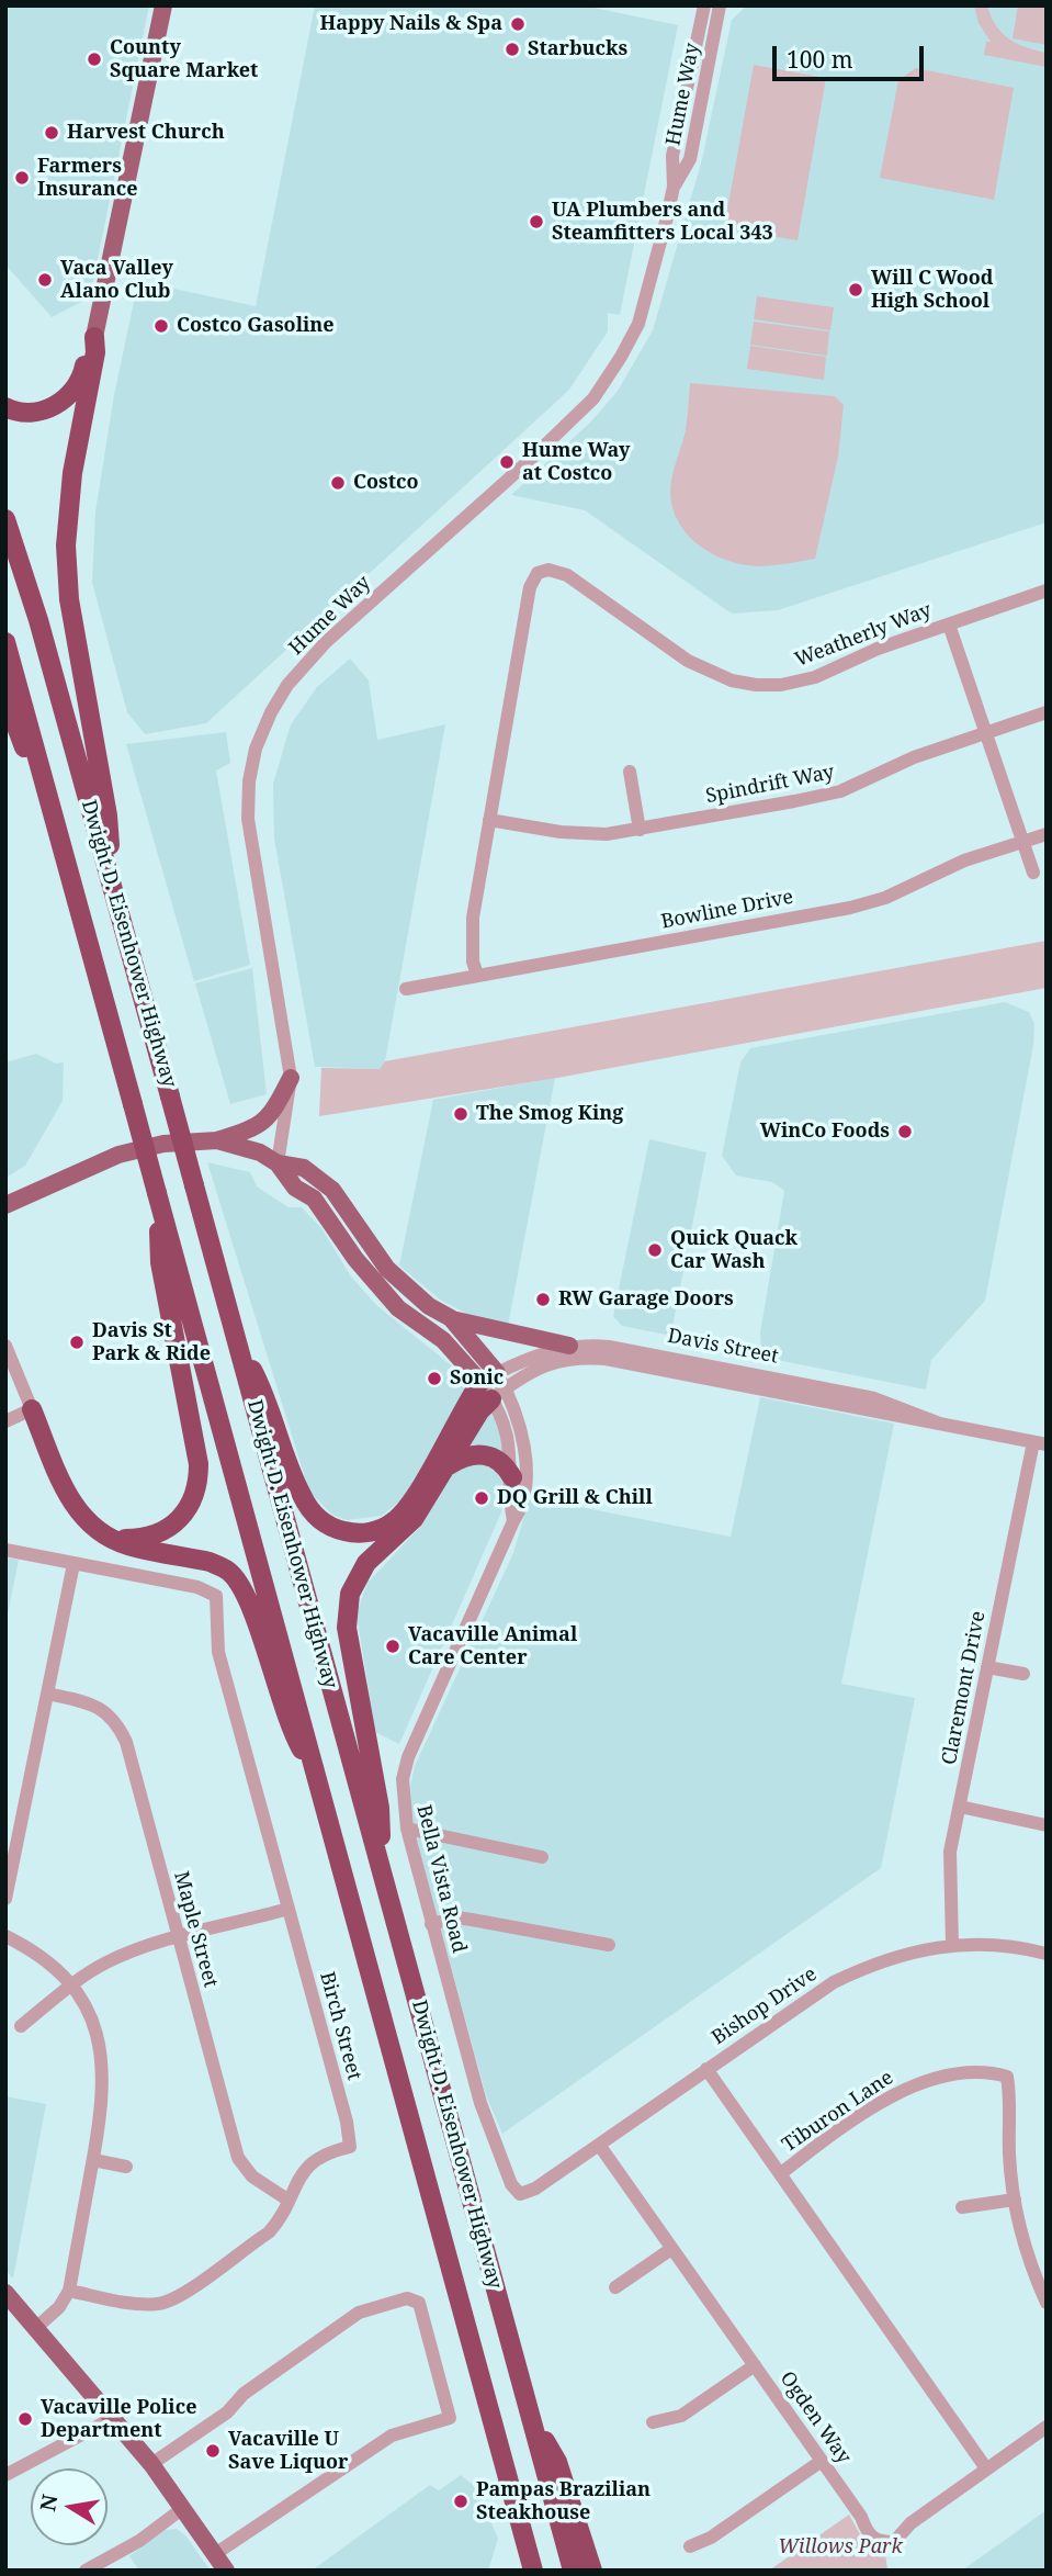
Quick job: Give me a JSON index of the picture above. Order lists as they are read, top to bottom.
{
  "streets": {
    "highway": ["Dwight D. Eisenhower Highway"],
    "street": [
      "Hume Way",
      "Weatherly Way",
      "Spindrift Way",
      "Bowline Drive",
      "Davis Street",
      "Claremont Drive",
      "Bella Vista Road",
      "Maple Street",
      "Bishop Drive",
      "Birch Street",
      "Tiburon Lane",
      "Ogden Way"
    ]
  },
  "crossings": [
    ["Weatherly Way", "Spindrift Way"],
    ["Davis Street", "Claremont Drive"],
    ["Davis Street", "Bella Vista Road"],
    ["Claremont Drive", "Bishop Drive"],
    ["Bella Vista Road", "Bishop Drive"],
    ["Maple Street", "Birch Street"],
    ["Bishop Drive", "Ogden Way"]
  ],
  "parks": ["Willows Park"],
  "places": [
    "Happy Nails & Spa",
    "Starbucks",
    "County Square Market",
    "Harvest Church",
    "Farmers Insurance",
    "UA Plumbers and Steamfitters Local 343",
    "Vaca Valley Alano Club",
    "Will C Wood High School",
    "Costco Gasoline",
    "Hume Way at Costco",
    "Costco",
    "The Smog King",
    "WinCo Foods",
    "Quick Quack Car Wash",
    "RW Garage Doors",
    "Davis St Park & Ride",
    "Sonic",
    "DQ Grill & Chill",
    "Vacaville Animal Care Center",
    "Vacaville Police Department",
    "Vacaville U Save Liquor",
    "Pampas Brazilian Steakhouse"
  ],
  "scale_bar": "100 m",
  "north": "left"
}
